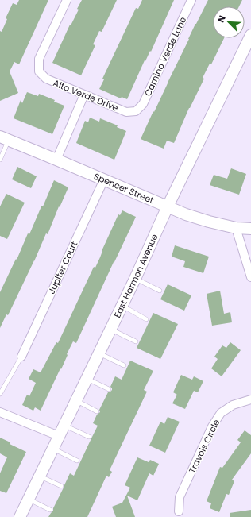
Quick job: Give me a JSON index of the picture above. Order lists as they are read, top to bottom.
{
  "streets": {
    "main road": ["Spencer Street", "East Harmon Avenue"],
    "street": [
      "Camino Verde Lane",
      "Alto Verde Drive",
      "Jupiter Court",
      "Travois Circle"
    ]
  },
  "crossings": [
    ["Camino Verde Lane", "Alto Verde Drive"],
    ["Spencer Street", "Jupiter Court"],
    ["Spencer Street", "East Harmon Avenue"]
  ],
  "north": "top left"
}
